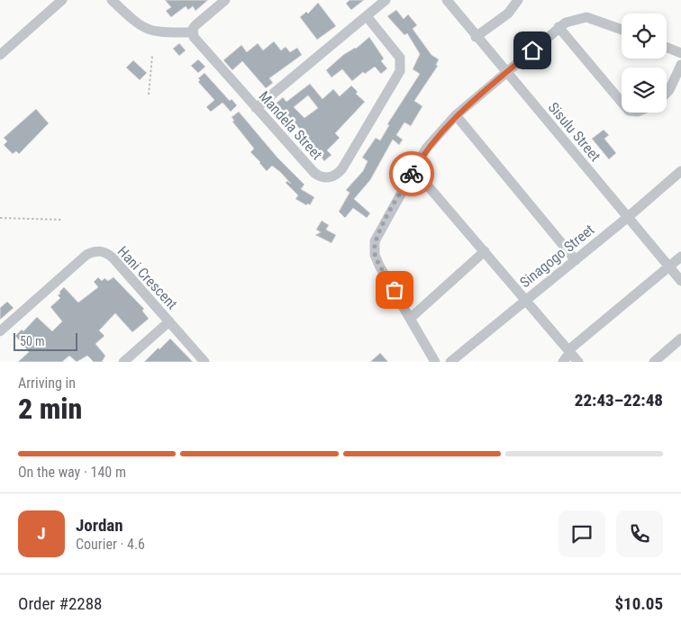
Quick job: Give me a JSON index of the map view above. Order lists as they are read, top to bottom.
{
  "streets": {
    "street": [
      "Mandela Street",
      "Sisulu Street",
      "Sinagogo Street",
      "Hani Crescent"
    ]
  },
  "crossings": [
    ["Sisulu Street", "Sinagogo Street"]
  ],
  "scale_bar": "50 m",
  "page": {
    "scale": "50 m",
    "heading": ["2 min", "Arriving in", "22:43–22:48"],
    "panel": [
      "Jordan",
      "Courier · 4.6",
      "Order #2288",
      "$10.05"
    ],
    "bar": "On the way · 140 m",
    "round": "J"
  }
}
